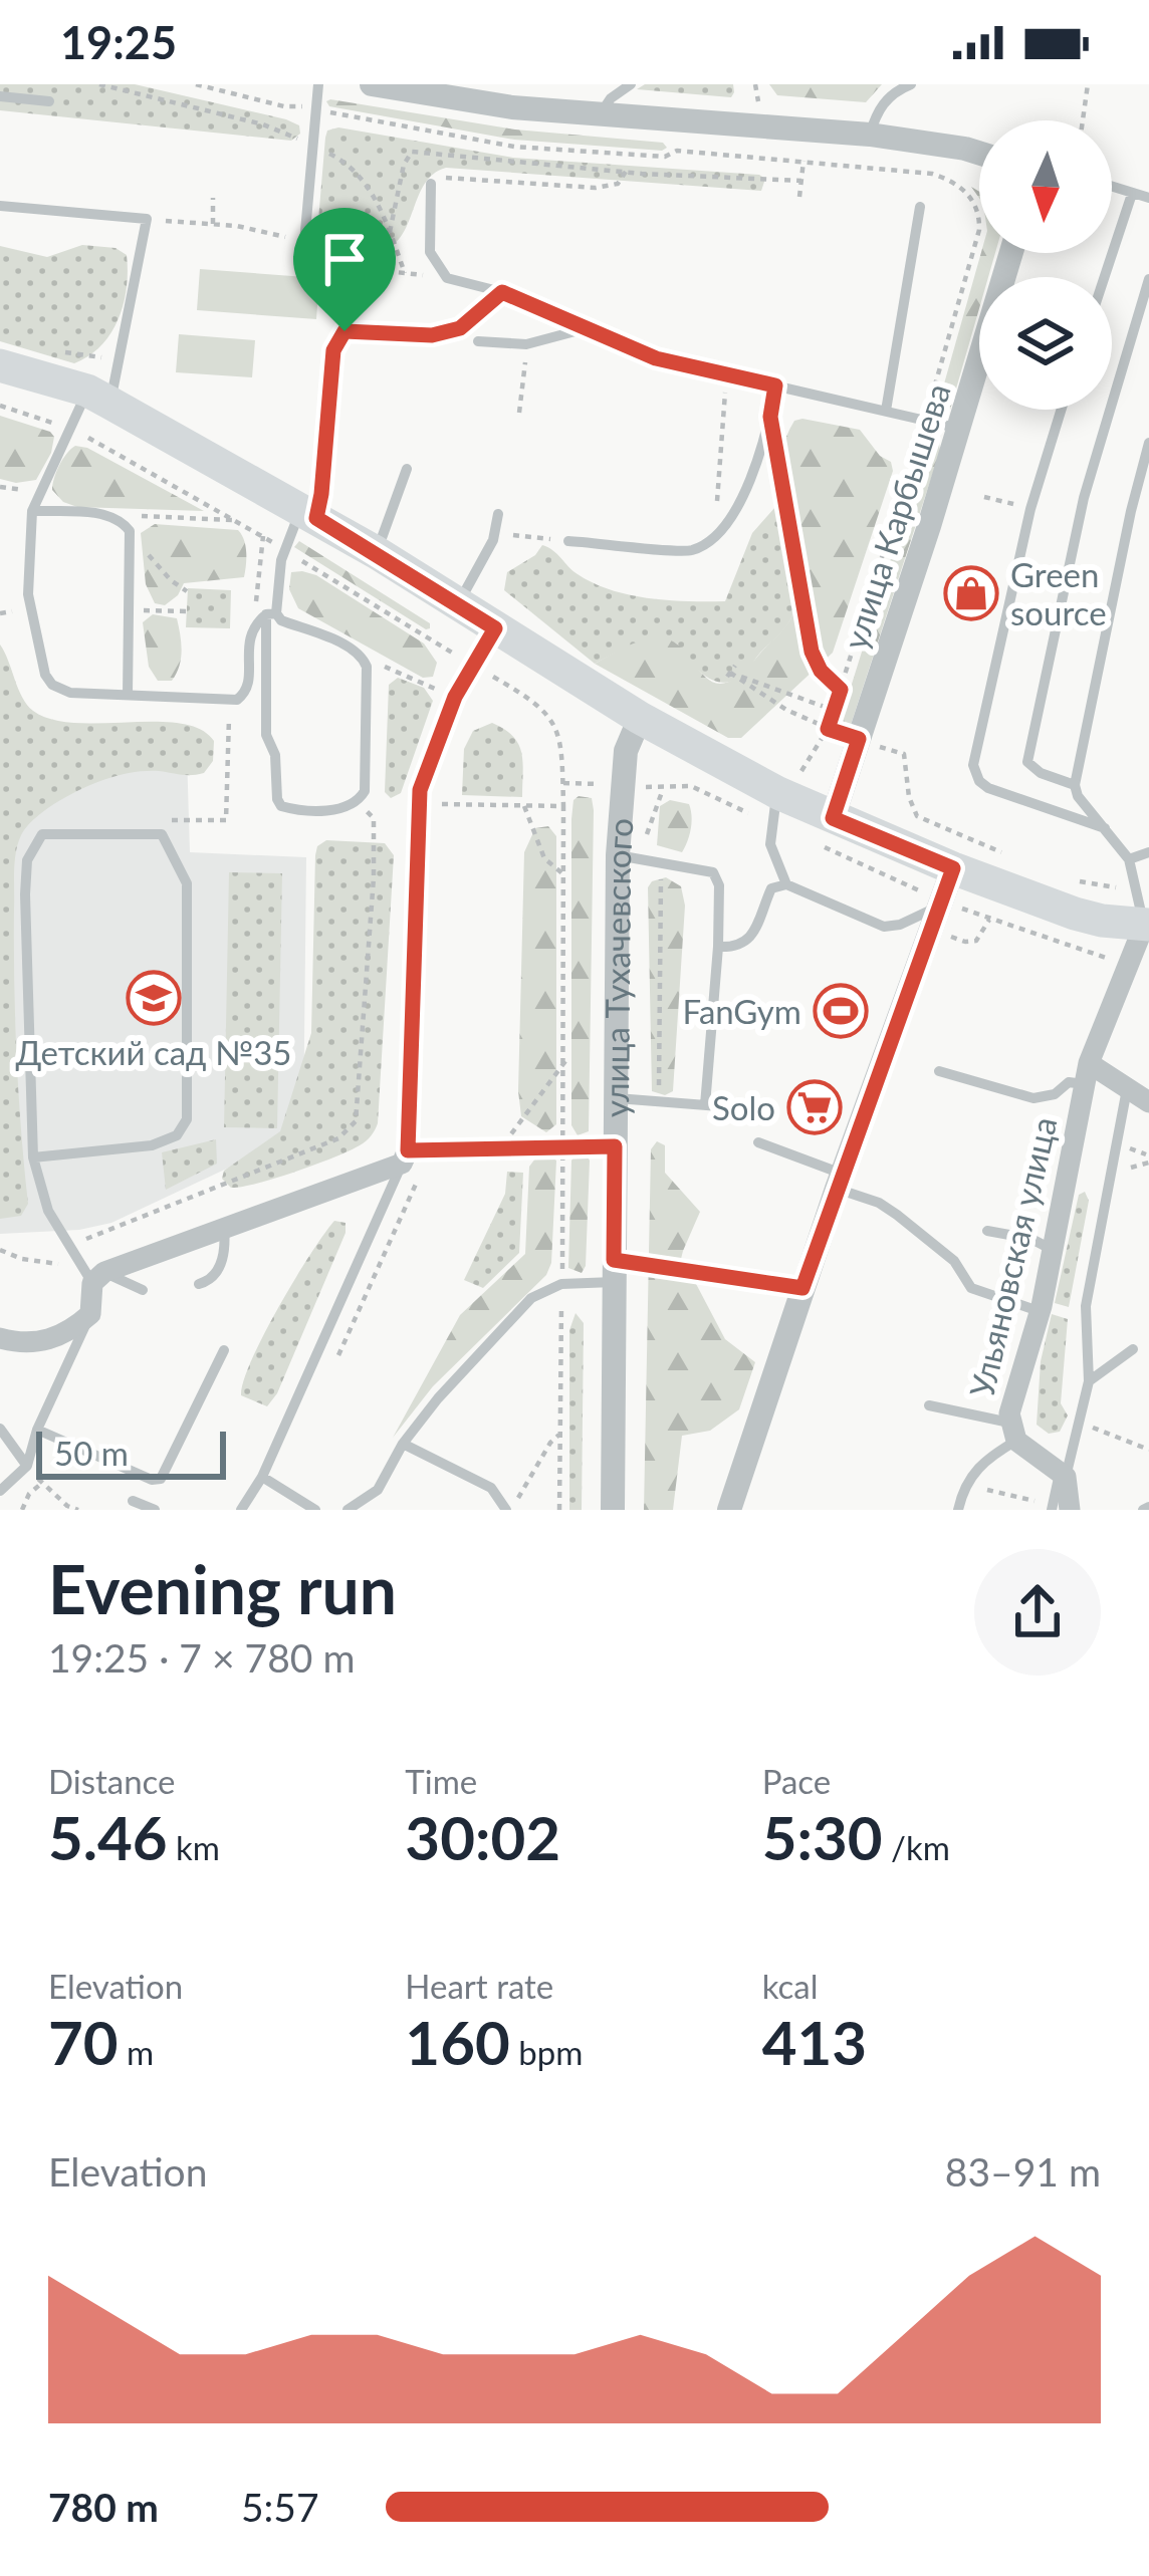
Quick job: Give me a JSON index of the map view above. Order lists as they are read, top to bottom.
{
  "streets": {
    "street": ["улица Карбышева", "улица Тухачевского", "Ульяновская улица"]
  },
  "places": {
    "shop": ["Green source"],
    "school or university": ["Детский сад №35"],
    "sports": ["FanGym"],
    "supermarket": ["Solo"]
  },
  "scale_bar": "50 m",
  "north": "bottom",
  "page": {
    "status": "19:25",
    "scale": "50 m",
    "heading": ["Evening run", "19:25 · 7 × 780 m"],
    "stats": [
      ["Distance", "5.46 km"],
      ["Time", "30:02"],
      ["Pace", "5:30 /km"],
      ["Elevation", "70 m"],
      ["Heart rate", "160 bpm"],
      ["kcal", "413"]
    ],
    "chart": ["Elevation", "83–91 m"],
    "list": [
      {
        "name": "780 m",
        "note": "5:57"
      }
    ]
  }
}
